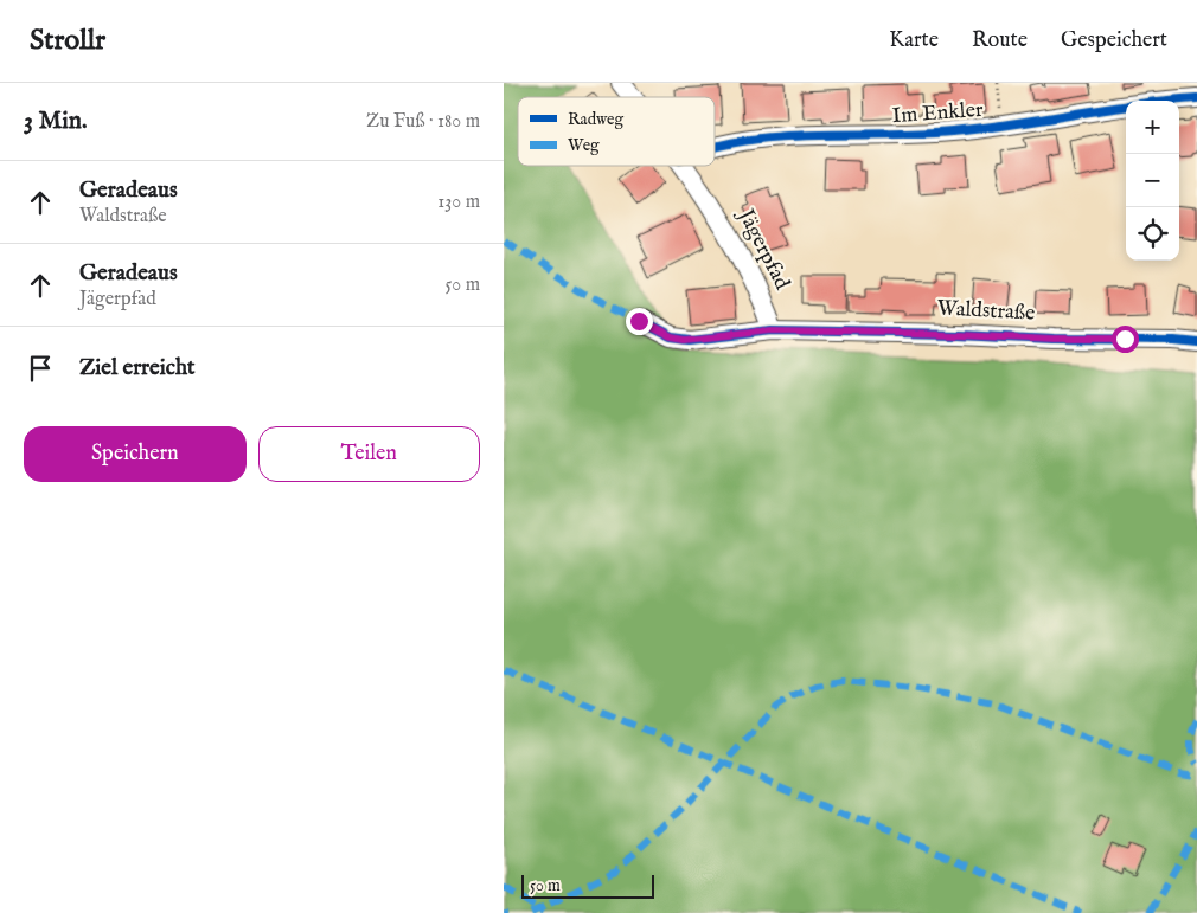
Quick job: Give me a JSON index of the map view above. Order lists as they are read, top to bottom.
{
  "streets": {
    "street": ["Im Enkler", "Jägerpfad", "Waldstraße"]
  },
  "crossings": [
    ["Jägerpfad", "Waldstraße"]
  ],
  "legend": ["Radweg", "Weg"],
  "scale_bar": "50 m",
  "page": {
    "header": "Strollr",
    "nav": ["Karte", "Route", "Gespeichert"],
    "heading": ["3 Min.", "Zu Fuß · 180 m"],
    "map_buttons": ["+", "−"],
    "list": [
      ["Geradeaus", "Waldstraße", "130 m"],
      ["Geradeaus", "Jägerpfad", "50 m"],
      "Ziel erreicht"
    ],
    "buttons": ["Speichern", "Teilen"],
    "scale": "50 m"
  }
}
